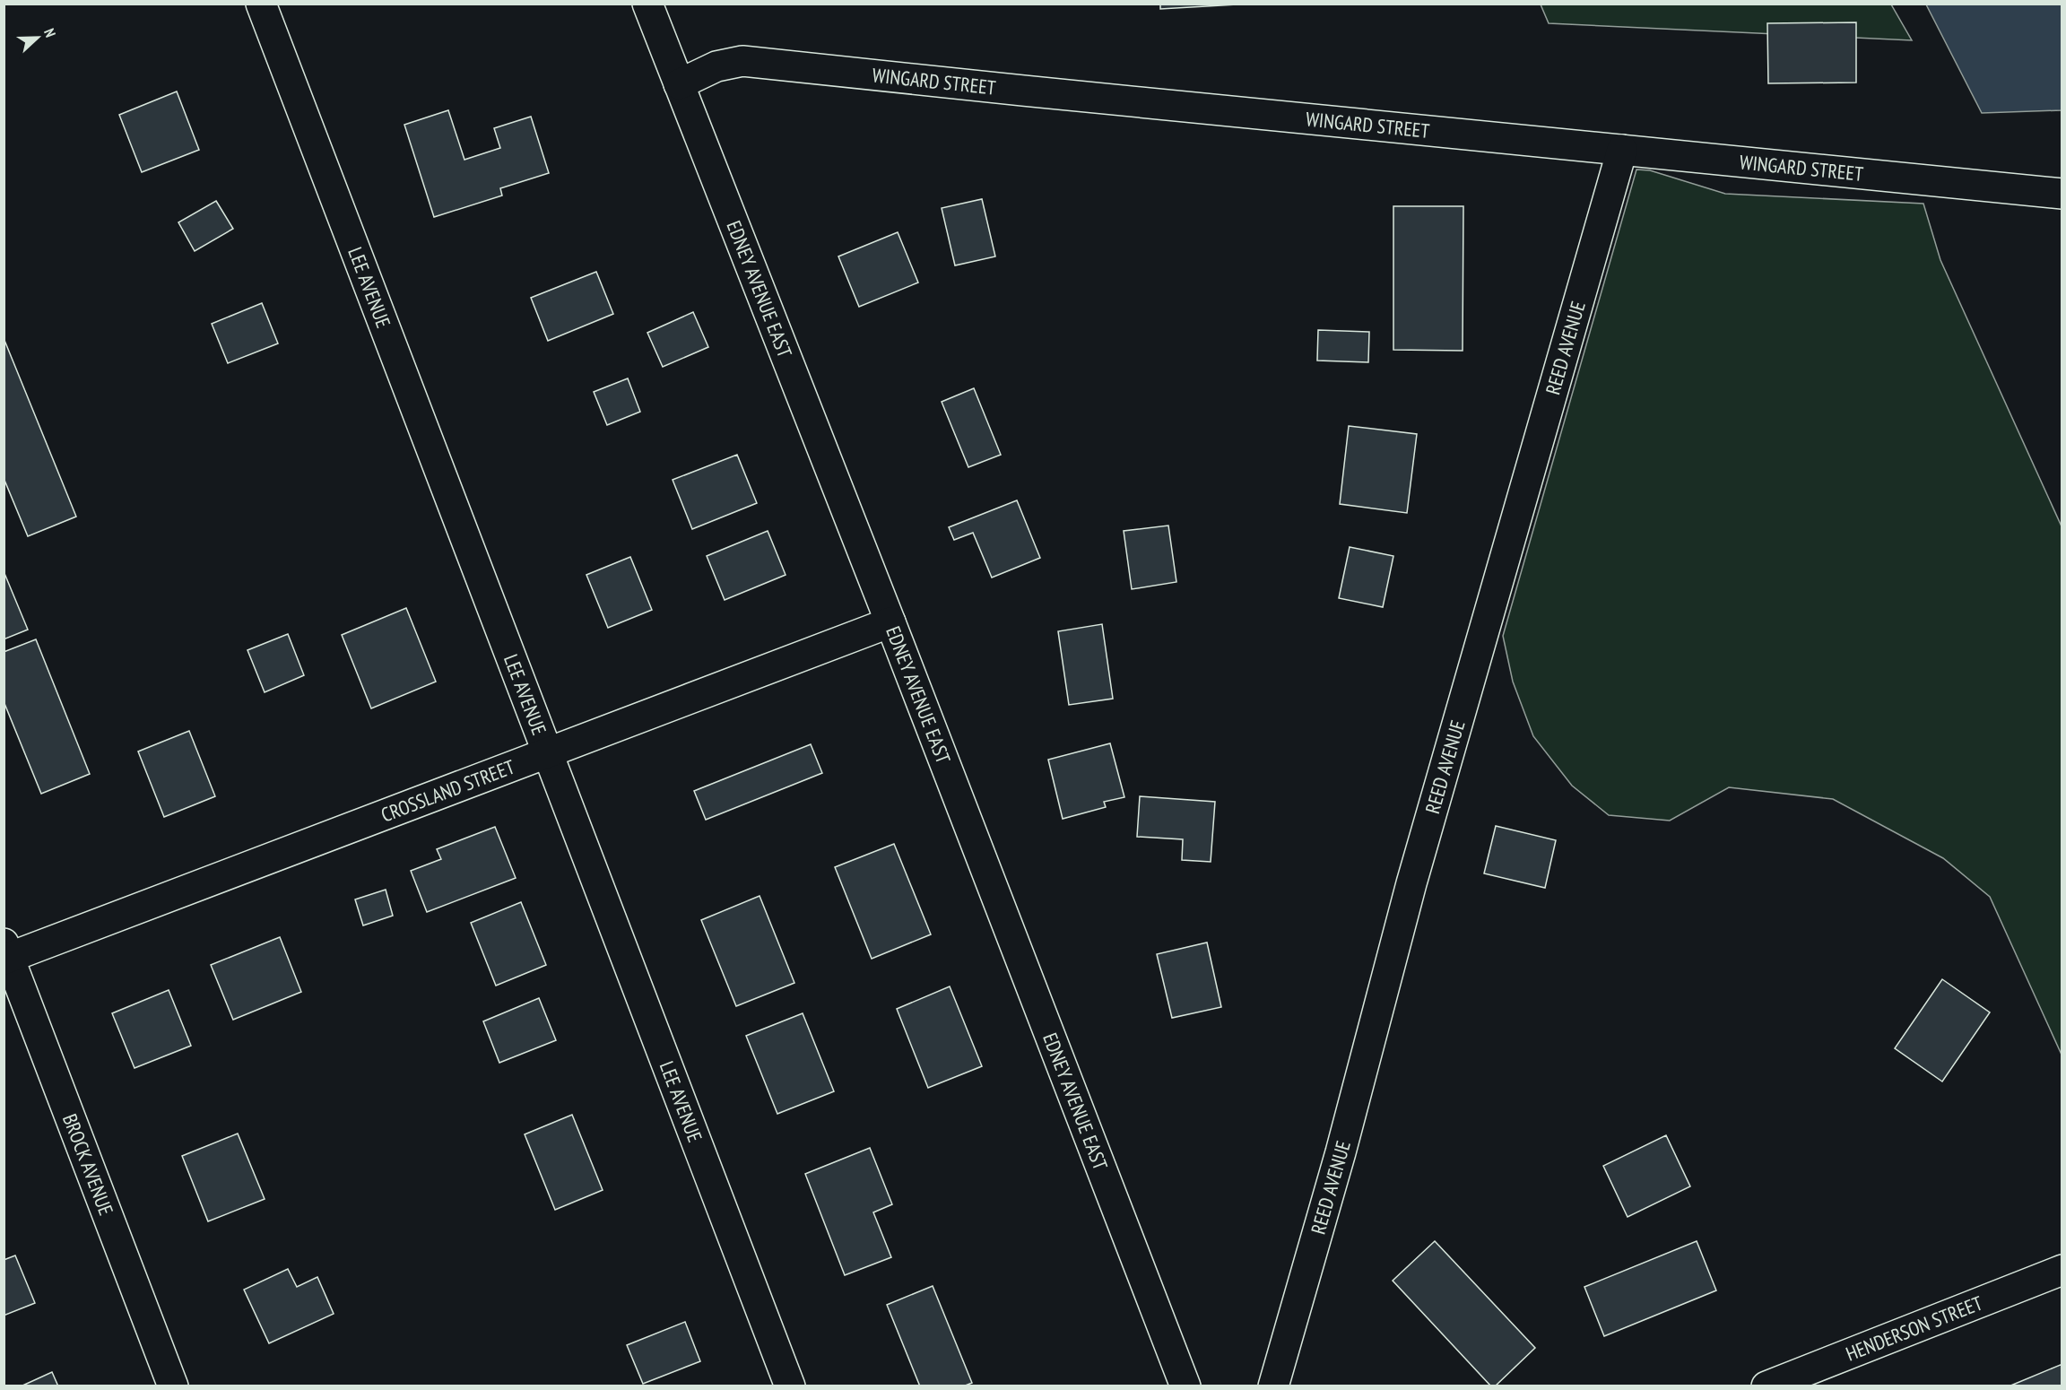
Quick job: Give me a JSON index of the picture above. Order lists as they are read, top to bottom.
{
  "streets": {
    "street": [
      "WINGARD STREET",
      "LEE AVENUE",
      "EDNEY AVENUE EAST",
      "REED AVENUE",
      "CROSSLAND STREET",
      "BROCK AVENUE",
      "HENDERSON STREET"
    ]
  },
  "crossings": [
    ["WINGARD STREET", "EDNEY AVENUE EAST"],
    ["WINGARD STREET", "REED AVENUE"],
    ["LEE AVENUE", "CROSSLAND STREET"],
    ["EDNEY AVENUE EAST", "CROSSLAND STREET"],
    ["CROSSLAND STREET", "BROCK AVENUE"]
  ],
  "north": "right"
}
